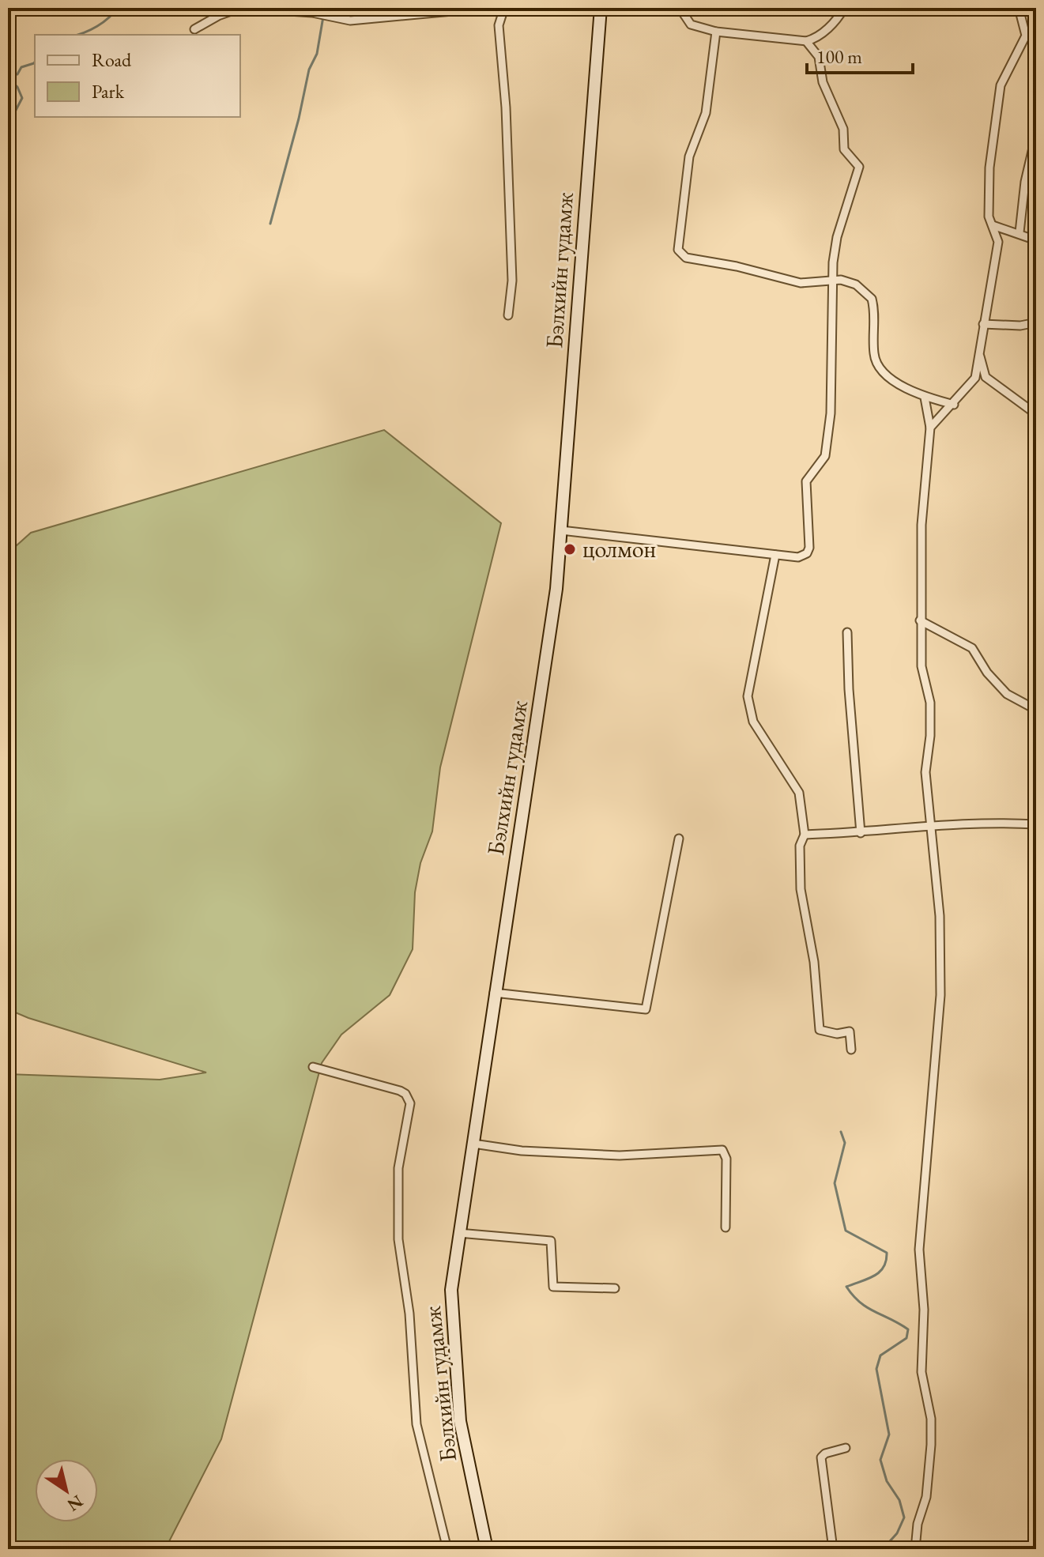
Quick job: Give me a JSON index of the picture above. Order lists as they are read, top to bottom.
{
  "streets": {
    "main road": ["Бэлхийн гудамж"]
  },
  "places": ["цолмон"],
  "legend": ["Road", "Park"],
  "scale_bar": "100 m",
  "north": "bottom right"
}
